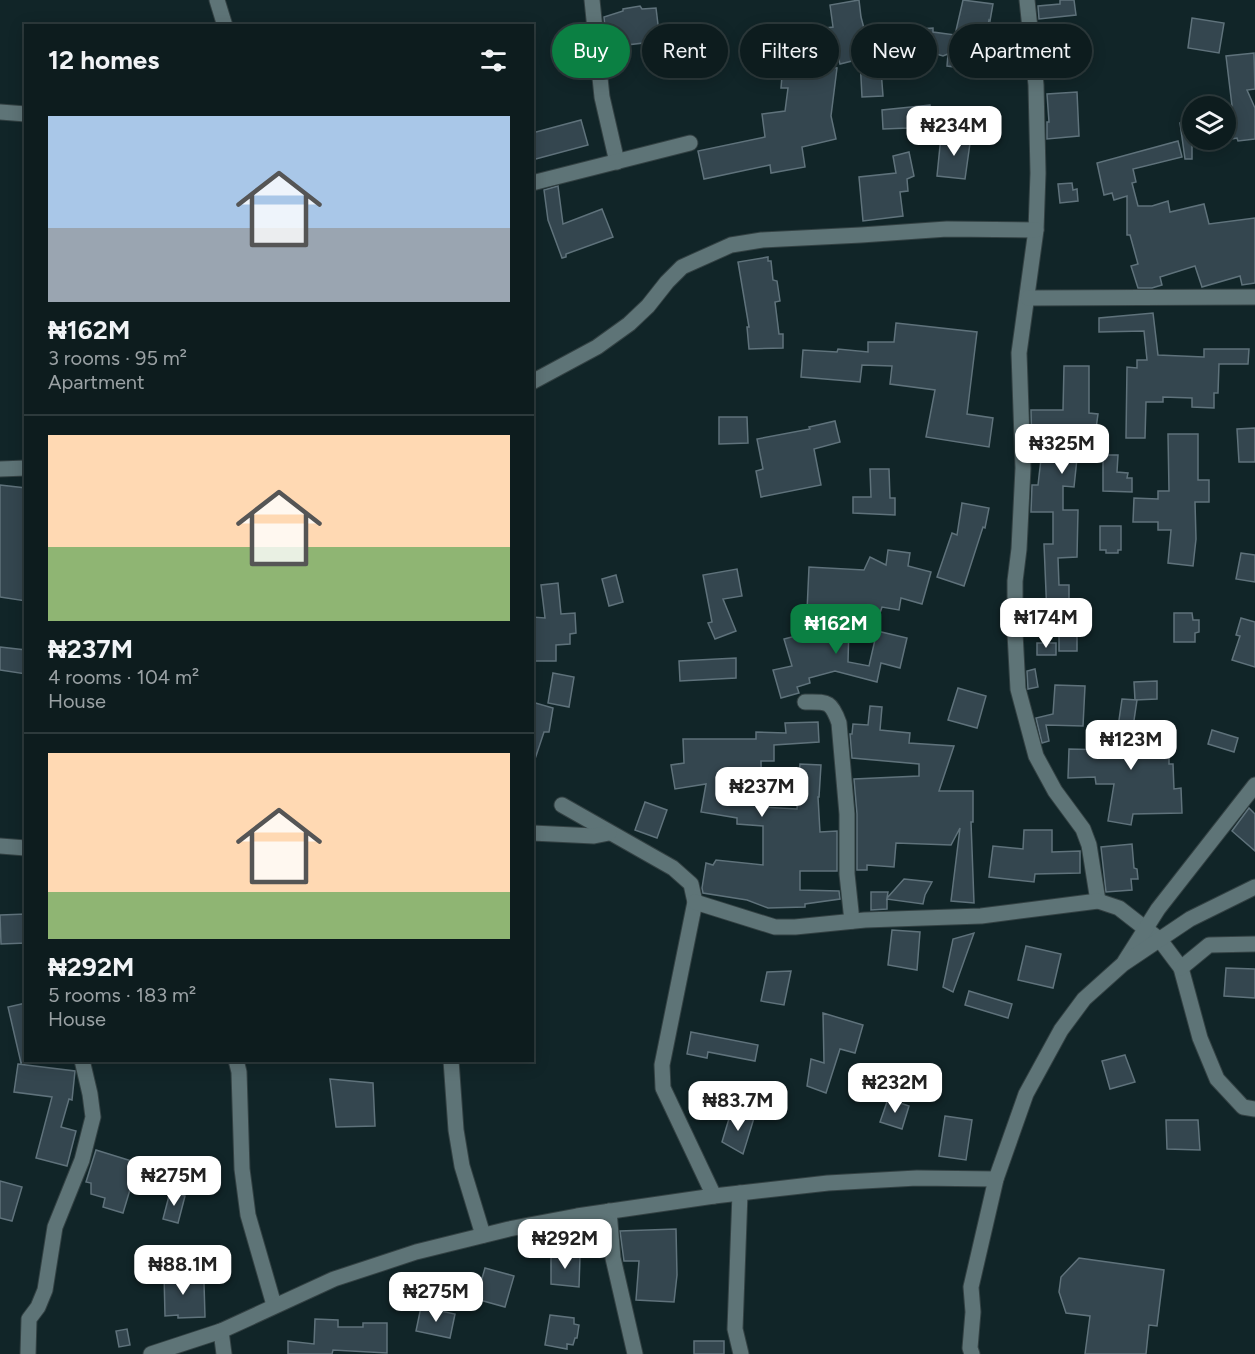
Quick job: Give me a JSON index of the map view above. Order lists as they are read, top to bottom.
{
  "page": {
    "chip": [
      "Buy",
      "Rent",
      "Filters",
      "New",
      "Apartment"
    ],
    "heading": "12 homes",
    "list": [
      {
        "name": "₦162M",
        "note": "3 rooms · 95 m² · Apartment"
      },
      {
        "name": "₦237M",
        "note": "4 rooms · 104 m² · House"
      },
      {
        "name": "₦292M",
        "note": "5 rooms · 183 m² · House"
      }
    ],
    "price": [
      "₦234M",
      "₦325M",
      "₦174M",
      "₦162M",
      "₦123M",
      "₦237M",
      "₦232M",
      "₦83.7M",
      "₦275M",
      "₦292M",
      "₦88.1M",
      "₦275M"
    ]
  }
}
